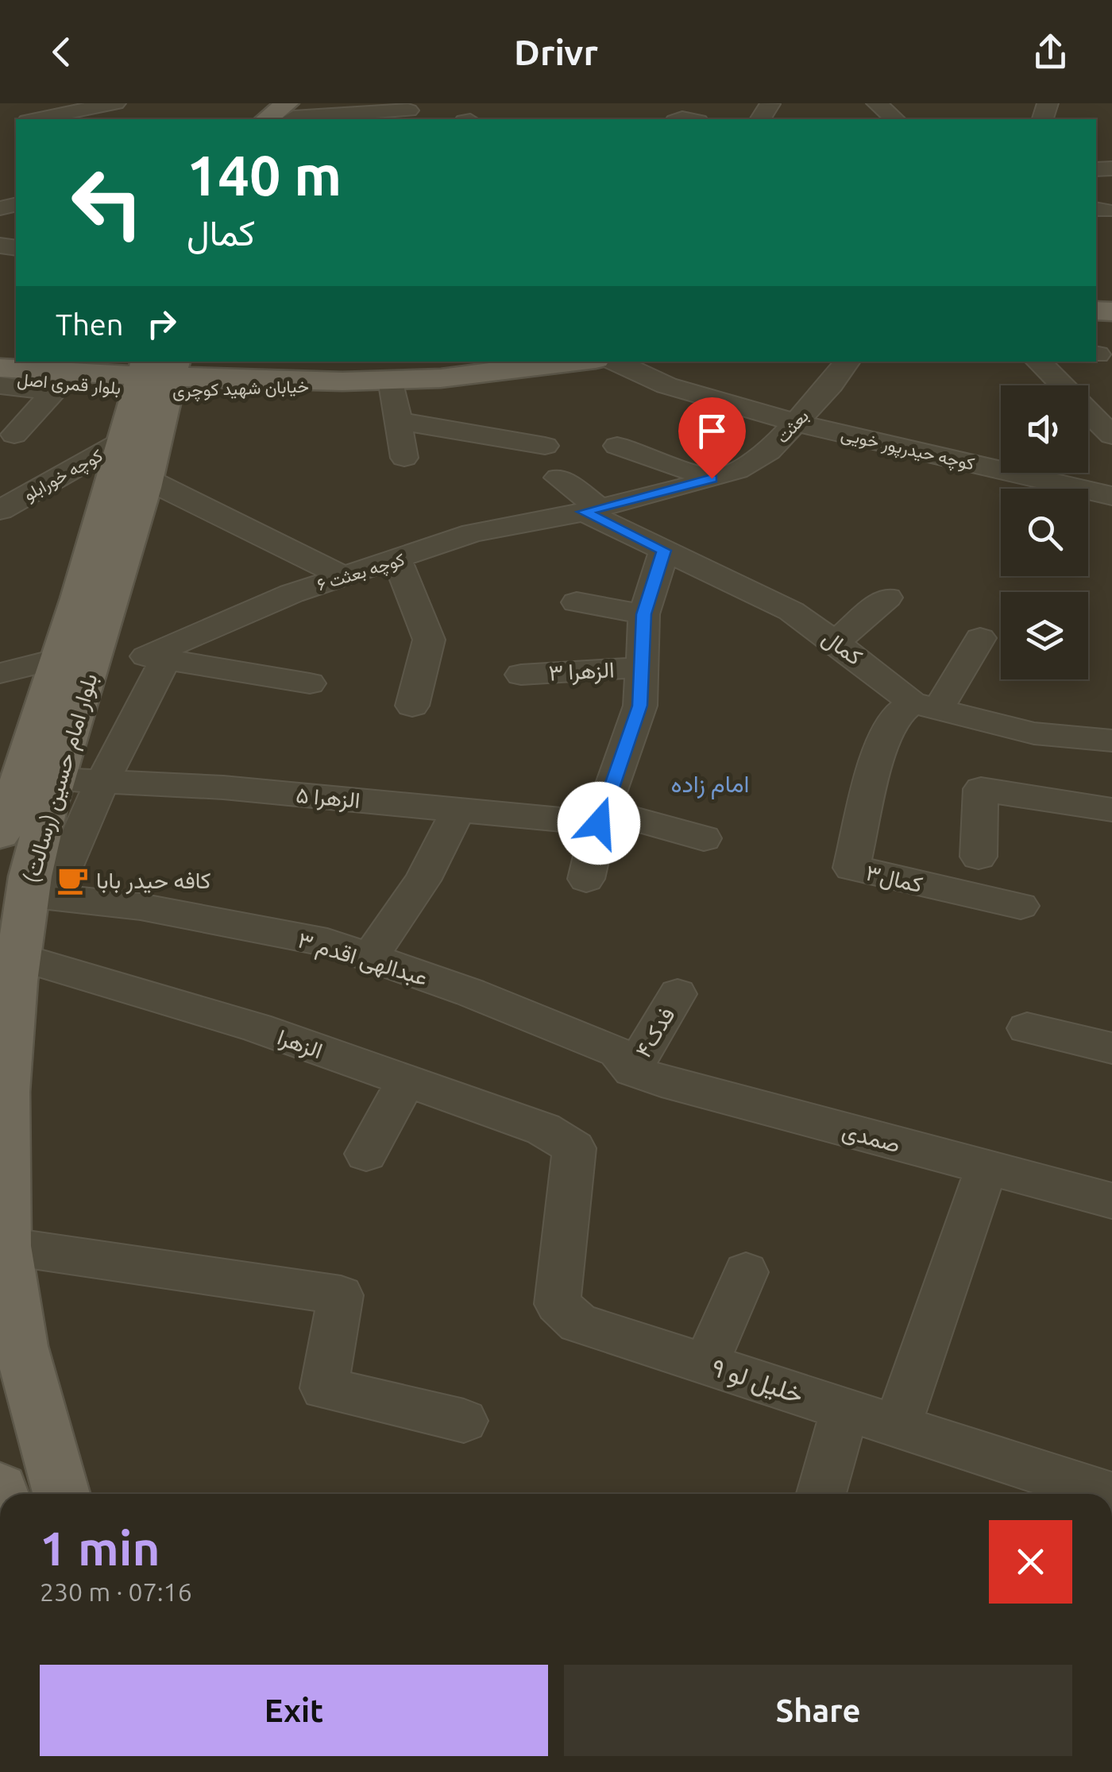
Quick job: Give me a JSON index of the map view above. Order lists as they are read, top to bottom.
{
  "streets": {
    "main road": ["بلوار قمری اصل", "خیابان شهید کوچری", "بلوار امام حسین (رسالت)"],
    "street": [
      "بعثت",
      "کوچه حیدرپور خویی",
      "کوچه خورابلو",
      "کوچه بعثت ۶",
      "کمال",
      "الزهرا ۳",
      "الزهرا ۵",
      "کمال۳",
      "عبدالهی اقدم ۳",
      "فدک۴",
      "الزهرا",
      "صمدی",
      "خلیل لو ۹"
    ]
  },
  "crossings": [
    ["بلوار قمری اصل", "خیابان شهید کوچری"],
    ["بلوار قمری اصل", "کوچه خورابلو"],
    ["بلوار قمری اصل", "بلوار امام حسین (رسالت)"],
    ["خیابان شهید کوچری", "کوچه خورابلو"],
    ["خیابان شهید کوچری", "بلوار امام حسین (رسالت)"],
    ["بعثت", "کوچه حیدرپور خویی"],
    ["بعثت", "کوچه بعثت ۶"],
    ["بعثت", "کمال"],
    ["کوچه خورابلو", "بلوار امام حسین (رسالت)"],
    ["کوچه بعثت ۶", "کمال"],
    ["کمال", "کمال۳"],
    ["بلوار امام حسین (رسالت)", "الزهرا ۵"],
    ["بلوار امام حسین (رسالت)", "عبدالهی اقدم ۳"],
    ["بلوار امام حسین (رسالت)", "الزهرا"],
    ["عبدالهی اقدم ۳", "فدک۴"],
    ["عبدالهی اقدم ۳", "صمدی"],
    ["فدک۴", "صمدی"],
    ["الزهرا", "خلیل لو ۹"]
  ],
  "districts": ["امام زاده"],
  "places": {
    "cafe": ["کافه حیدر بابا"]
  },
  "page": {
    "header": "Drivr",
    "turn": ["140 m", "کمال"],
    "then": "Then",
    "heading": ["1 min", "230 m · 07:16"],
    "buttons": ["Exit", "Share"]
  }
}
